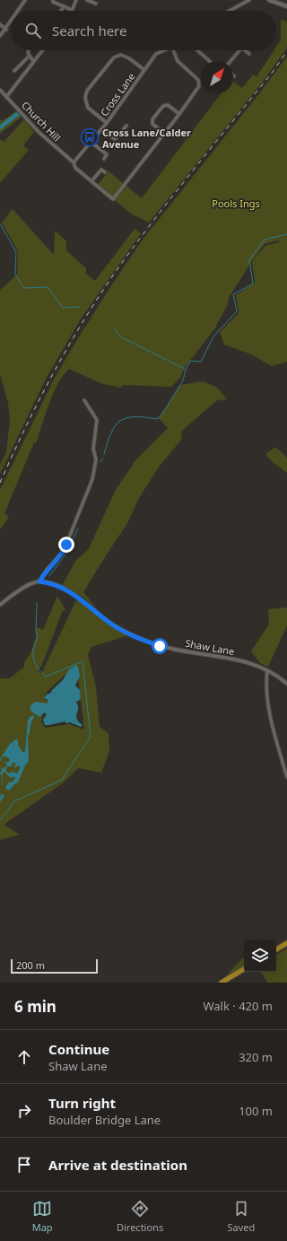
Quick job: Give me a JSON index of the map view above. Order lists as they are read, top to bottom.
{
  "streets": {
    "street": ["Cross Lane", "Church Hill", "Shaw Lane"]
  },
  "crossings": [
    ["Cross Lane", "Church Hill"]
  ],
  "parks": ["Pools Ings"],
  "places": {
    "bus stop": ["Cross Lane/Calder Avenue"]
  },
  "scale_bar": "200 m",
  "north": "top right",
  "page": {
    "search": "Search here",
    "scale": "200 m",
    "heading": ["6 min", "Walk · 420 m"],
    "list": [
      ["Continue", "Shaw Lane", "320 m"],
      ["Turn right", "Boulder Bridge Lane", "100 m"],
      "Arrive at destination"
    ],
    "nav": ["Map", "Directions", "Saved"]
  }
}
